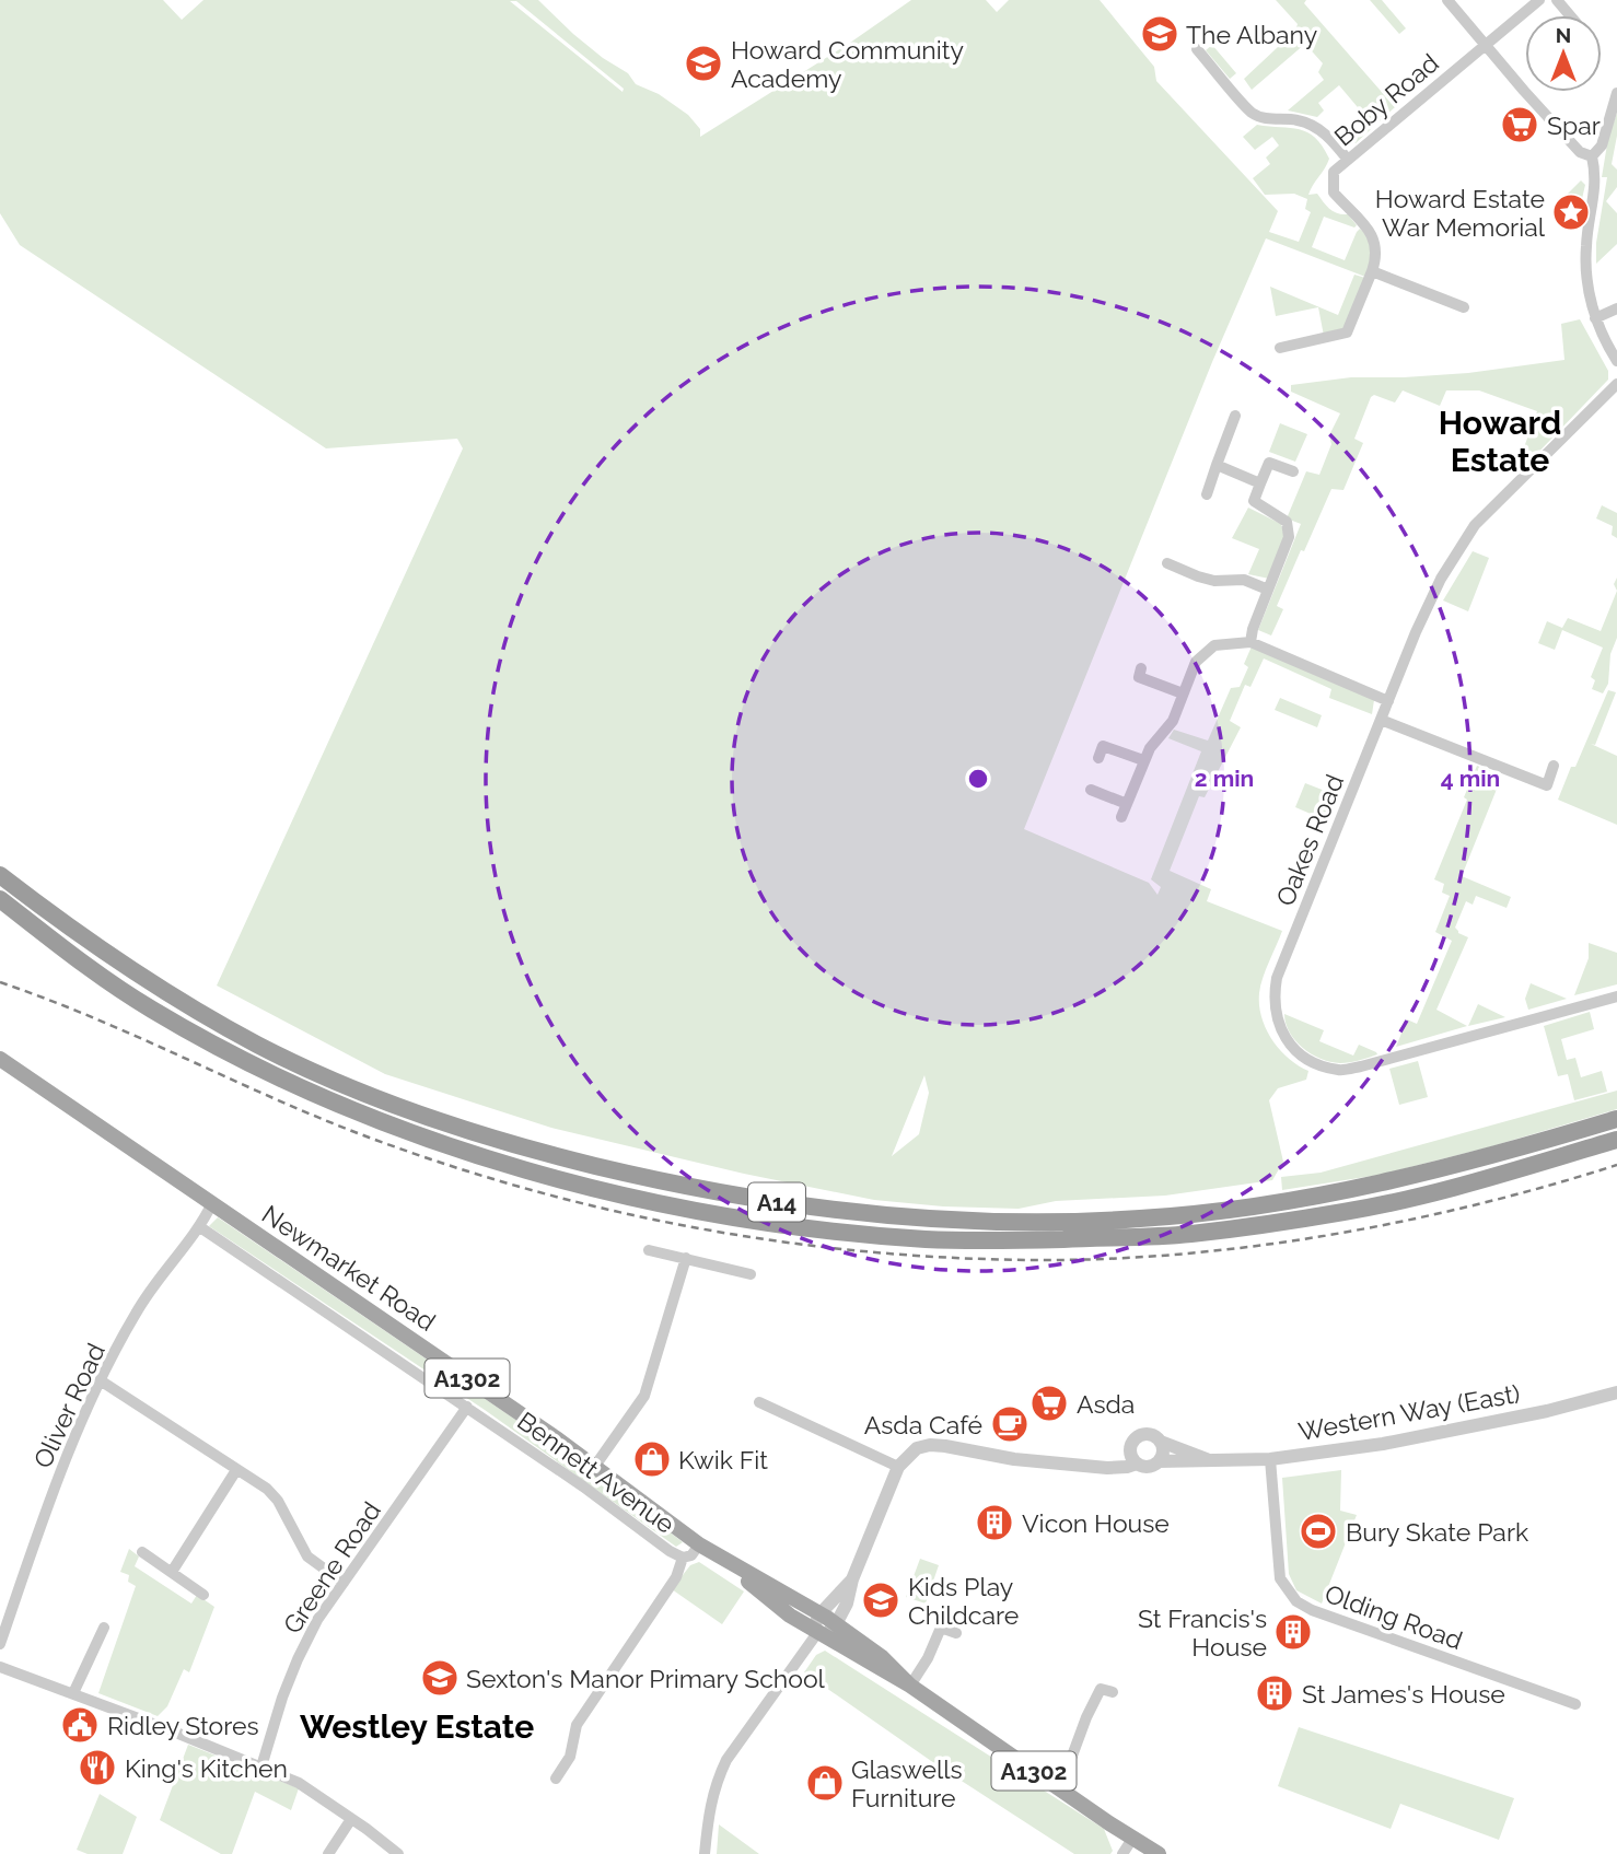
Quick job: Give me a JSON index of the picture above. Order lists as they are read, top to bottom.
{
  "streets": {
    "highway": ["A14"],
    "main road": ["Newmarket Road", "A1302"],
    "street": [
      "Boby Road",
      "Oakes Road",
      "Oliver Road",
      "Western Way (East)",
      "Bennett Avenue",
      "Greene Road",
      "Olding Road"
    ]
  },
  "crossings": [
    ["Newmarket Road", "Oliver Road"],
    ["Newmarket Road", "Bennett Avenue"],
    ["Oliver Road", "Bennett Avenue"],
    ["Western Way (East)", "Olding Road"],
    ["Bennett Avenue", "Greene Road"]
  ],
  "districts": ["Howard Estate", "Westley Estate"],
  "places": {
    "school or university": [
      "The Albany",
      "Howard Community Academy",
      "Kids Play Childcare",
      "Sexton's Manor Primary School"
    ],
    "supermarket": ["Spar", "Asda"],
    "place": ["Howard Estate War Memorial"],
    "cafe": ["Asda Café"],
    "shop": ["Kwik Fit", "Glaswells Furniture"],
    "building": ["Vicon House", "St Francis's House", "St James's House"],
    "sports": ["Bury Skate Park"],
    "public building": ["Ridley Stores"],
    "restaurant": ["King's Kitchen"]
  },
  "north": "top",
  "rings": ["2 min", "4 min"]
}
